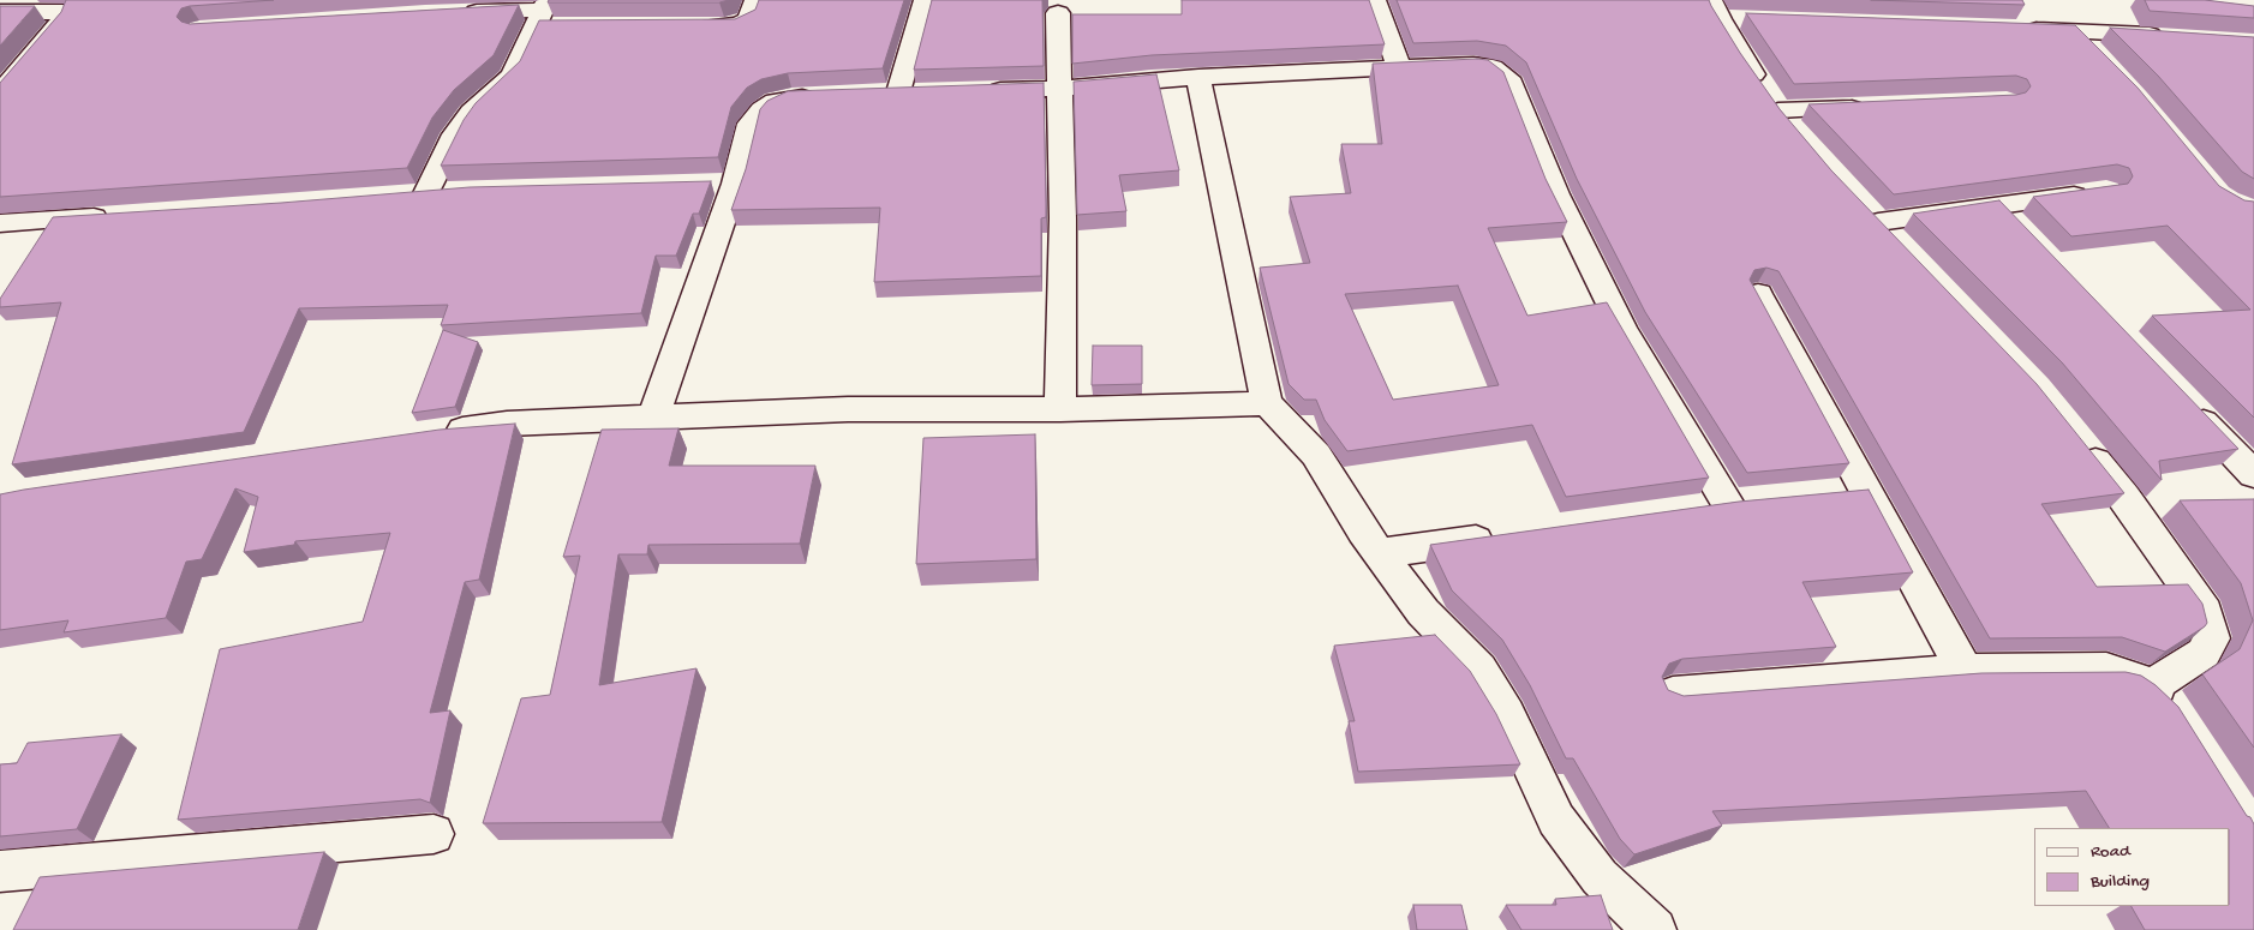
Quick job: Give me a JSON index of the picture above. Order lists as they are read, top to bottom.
{
  "legend": ["Road", "Building"]
}
